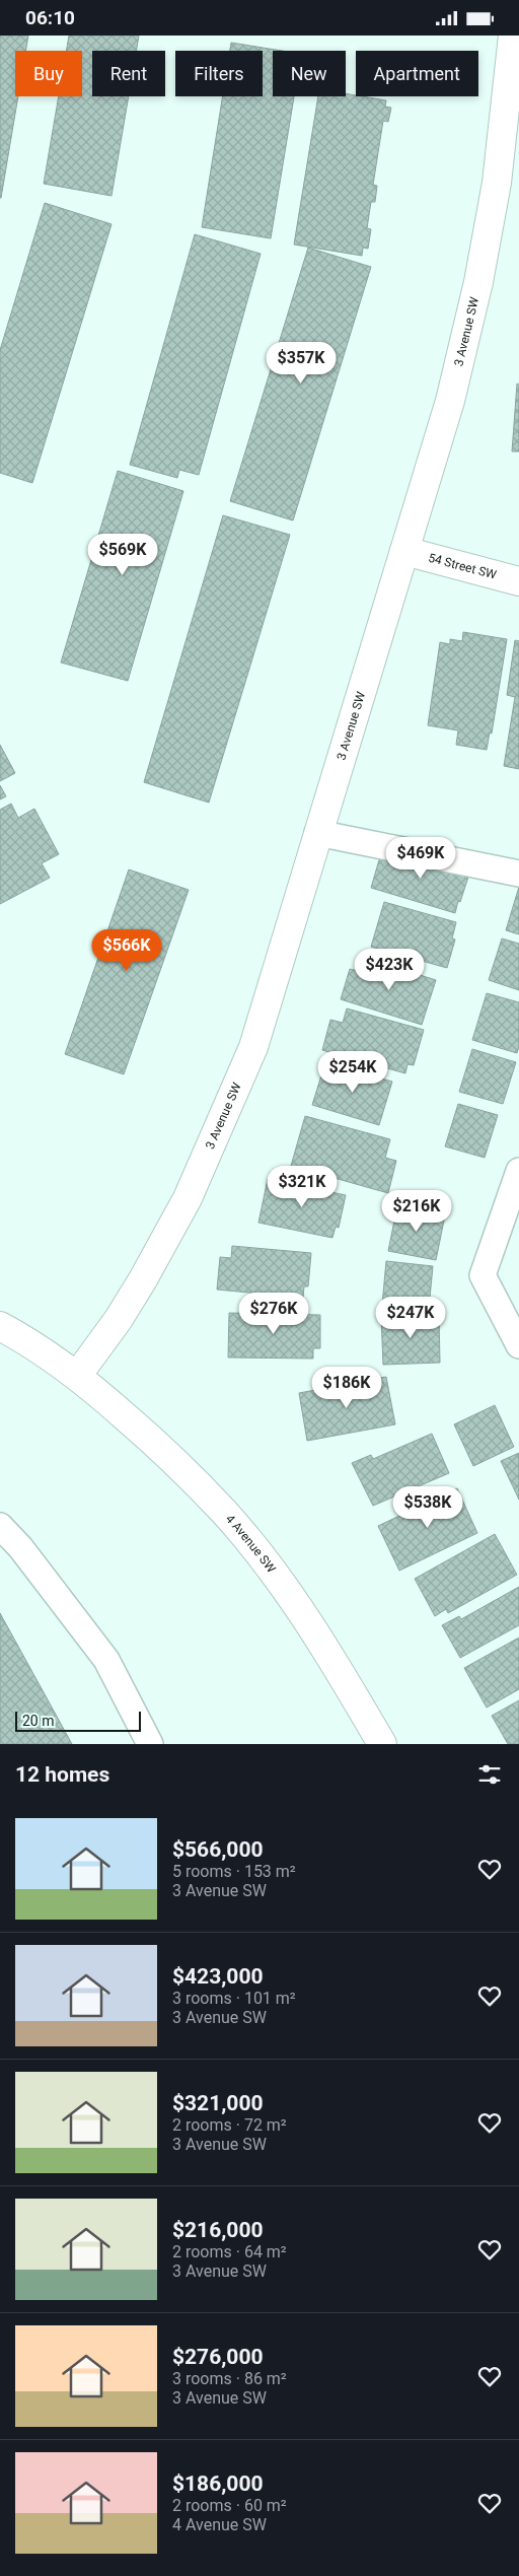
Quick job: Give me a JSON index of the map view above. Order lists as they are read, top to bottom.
{
  "streets": {
    "street": ["3 Avenue SW", "54 Street SW", "4 Avenue SW"]
  },
  "crossings": [
    ["3 Avenue SW", "54 Street SW"],
    ["3 Avenue SW", "4 Avenue SW"]
  ],
  "scale_bar": "20 m",
  "page": {
    "status": "06:10",
    "chip": [
      "Buy",
      "Rent",
      "Filters",
      "New",
      "Apartment"
    ],
    "price": [
      "$357K",
      "$569K",
      "$469K",
      "$566K",
      "$423K",
      "$254K",
      "$321K",
      "$216K",
      "$276K",
      "$247K",
      "$186K",
      "$538K"
    ],
    "scale": "20 m",
    "heading": "12 homes",
    "list": [
      {
        "name": "$566,000",
        "note": "5 rooms · 153 m² · 3 Avenue SW"
      },
      {
        "name": "$423,000",
        "note": "3 rooms · 101 m² · 3 Avenue SW"
      },
      {
        "name": "$321,000",
        "note": "2 rooms · 72 m² · 3 Avenue SW"
      },
      {
        "name": "$216,000",
        "note": "2 rooms · 64 m² · 3 Avenue SW"
      },
      {
        "name": "$276,000",
        "note": "3 rooms · 86 m² · 3 Avenue SW"
      },
      {
        "name": "$186,000",
        "note": "2 rooms · 60 m² · 4 Avenue SW"
      }
    ]
  }
}
